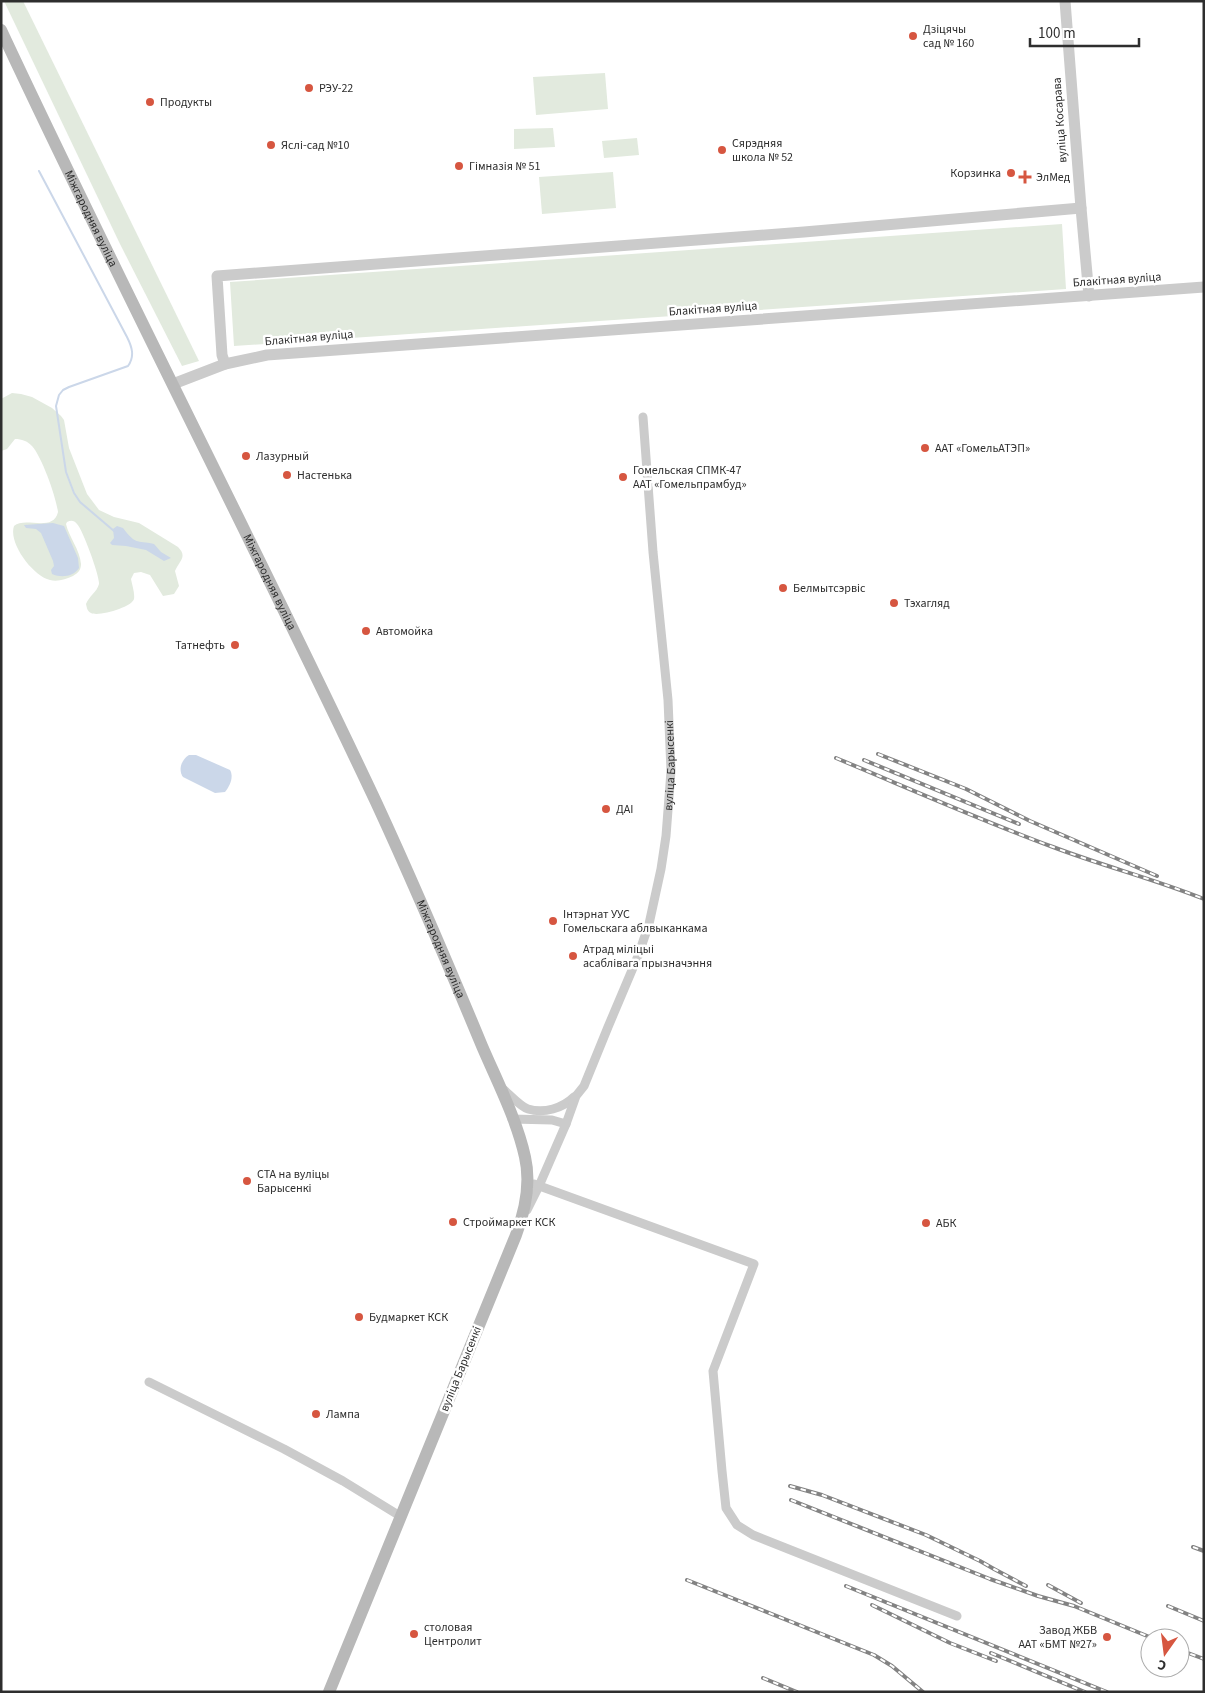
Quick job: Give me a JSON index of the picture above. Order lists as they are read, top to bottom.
{
  "streets": {
    "main road": ["Міжгародняя вуліца", "вуліца Барысенкі"],
    "street": ["вуліца Косарава", "Блакітная вуліца"]
  },
  "crossings": [
    ["вуліца Косарава", "Блакітная вуліца"],
    ["Міжгародняя вуліца", "Блакітная вуліца"],
    ["Міжгародняя вуліца", "вуліца Барысенкі"]
  ],
  "places": {
    "other": [
      "Дзіцячы сад № 160",
      "РЭУ-22",
      "Продукты",
      "Яслі-сад №10",
      "Сярэдняя школа № 52",
      "Гімназія № 51",
      "Корзинка",
      "ААТ «ГомельАТЭП»",
      "Лазурный",
      "Настенька",
      "Гомельская СПМК-47 ААТ «Гомельпрамбуд»",
      "Белмытсэрвіс",
      "Тэхагляд",
      "Автомойка",
      "Татнефть",
      "ДАІ",
      "Інтэрнат УУС Гомельскага аблвыканкама",
      "Атрад міліцыі асаблівага прызначэння",
      "СТА на вуліцы Барысенкі",
      "Строймаркет КСК",
      "АБК",
      "Будмаркет КСК",
      "Лампа",
      "столовая Центролит",
      "Завод ЖБВ ААТ «БМТ №27»"
    ],
    "health": ["ЭлМед"]
  },
  "scale_bar": "100 m",
  "north": "bottom"
}
